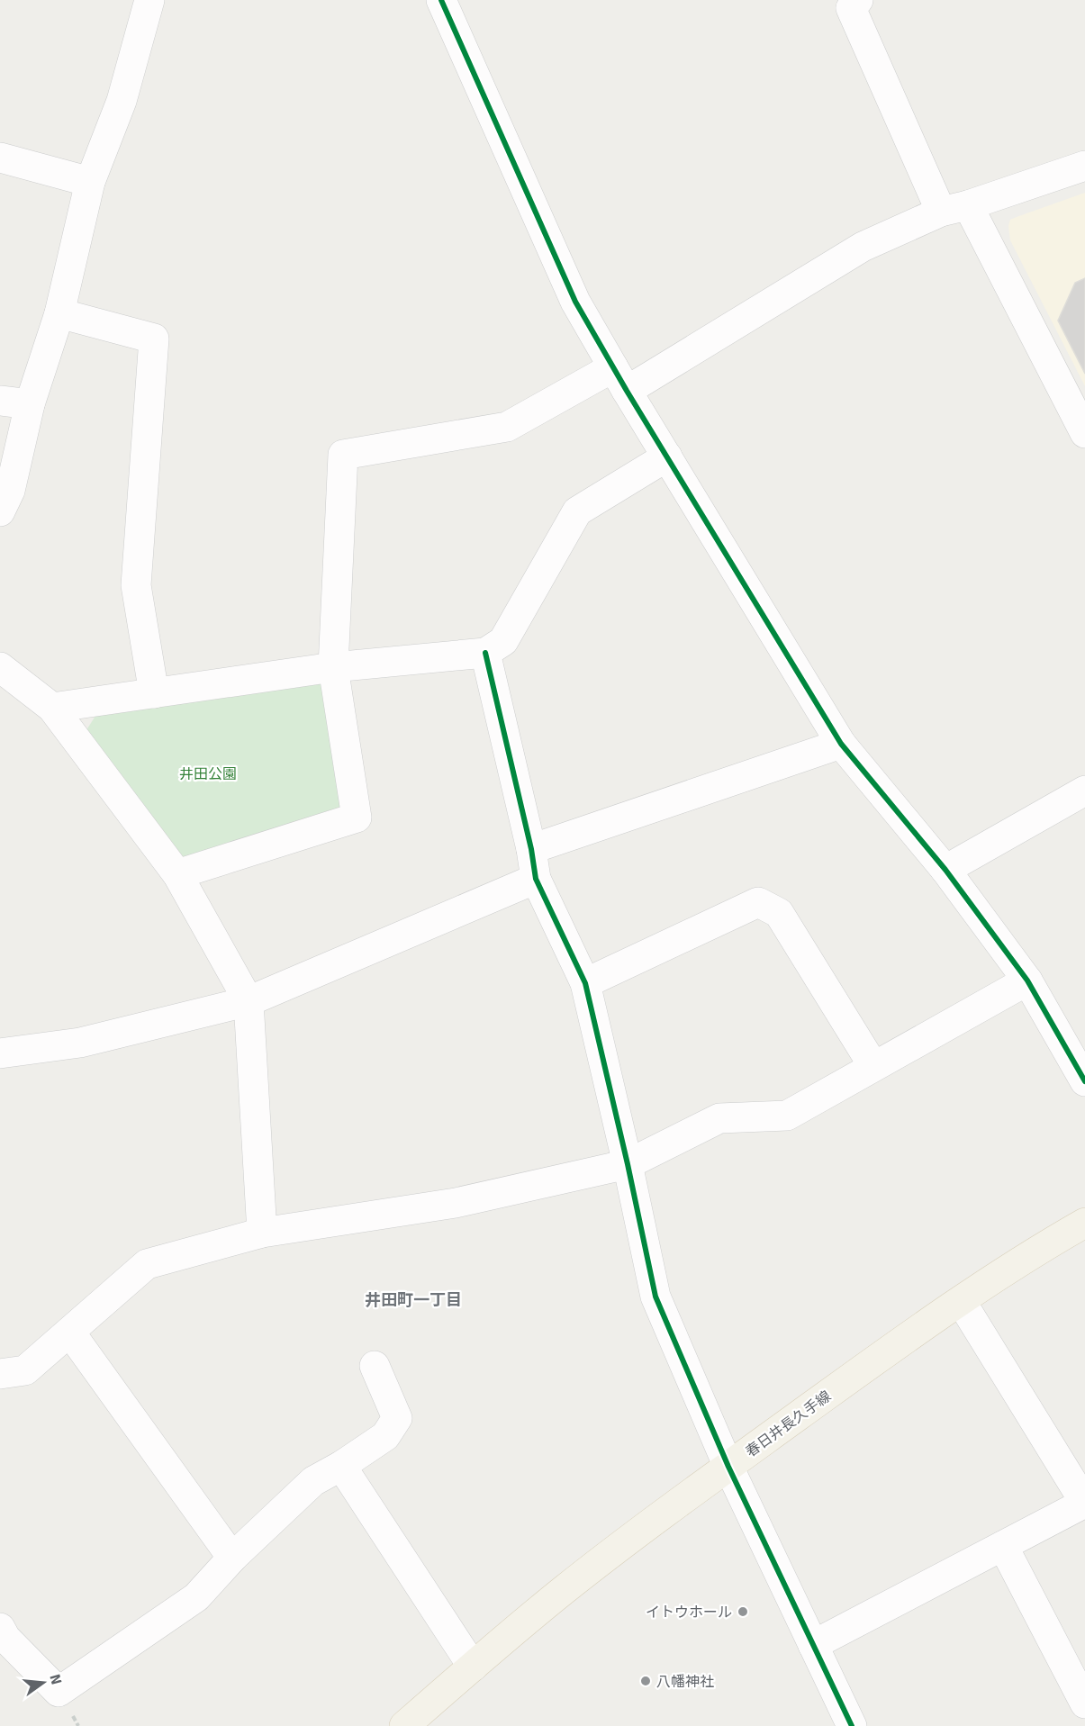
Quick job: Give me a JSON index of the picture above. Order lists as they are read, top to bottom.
{
  "streets": {
    "main road": ["春日井長久手線"]
  },
  "districts": ["井田町一丁目"],
  "parks": ["井田公園"],
  "places": ["イトウホール", "八幡神社"],
  "north": "right"
}
